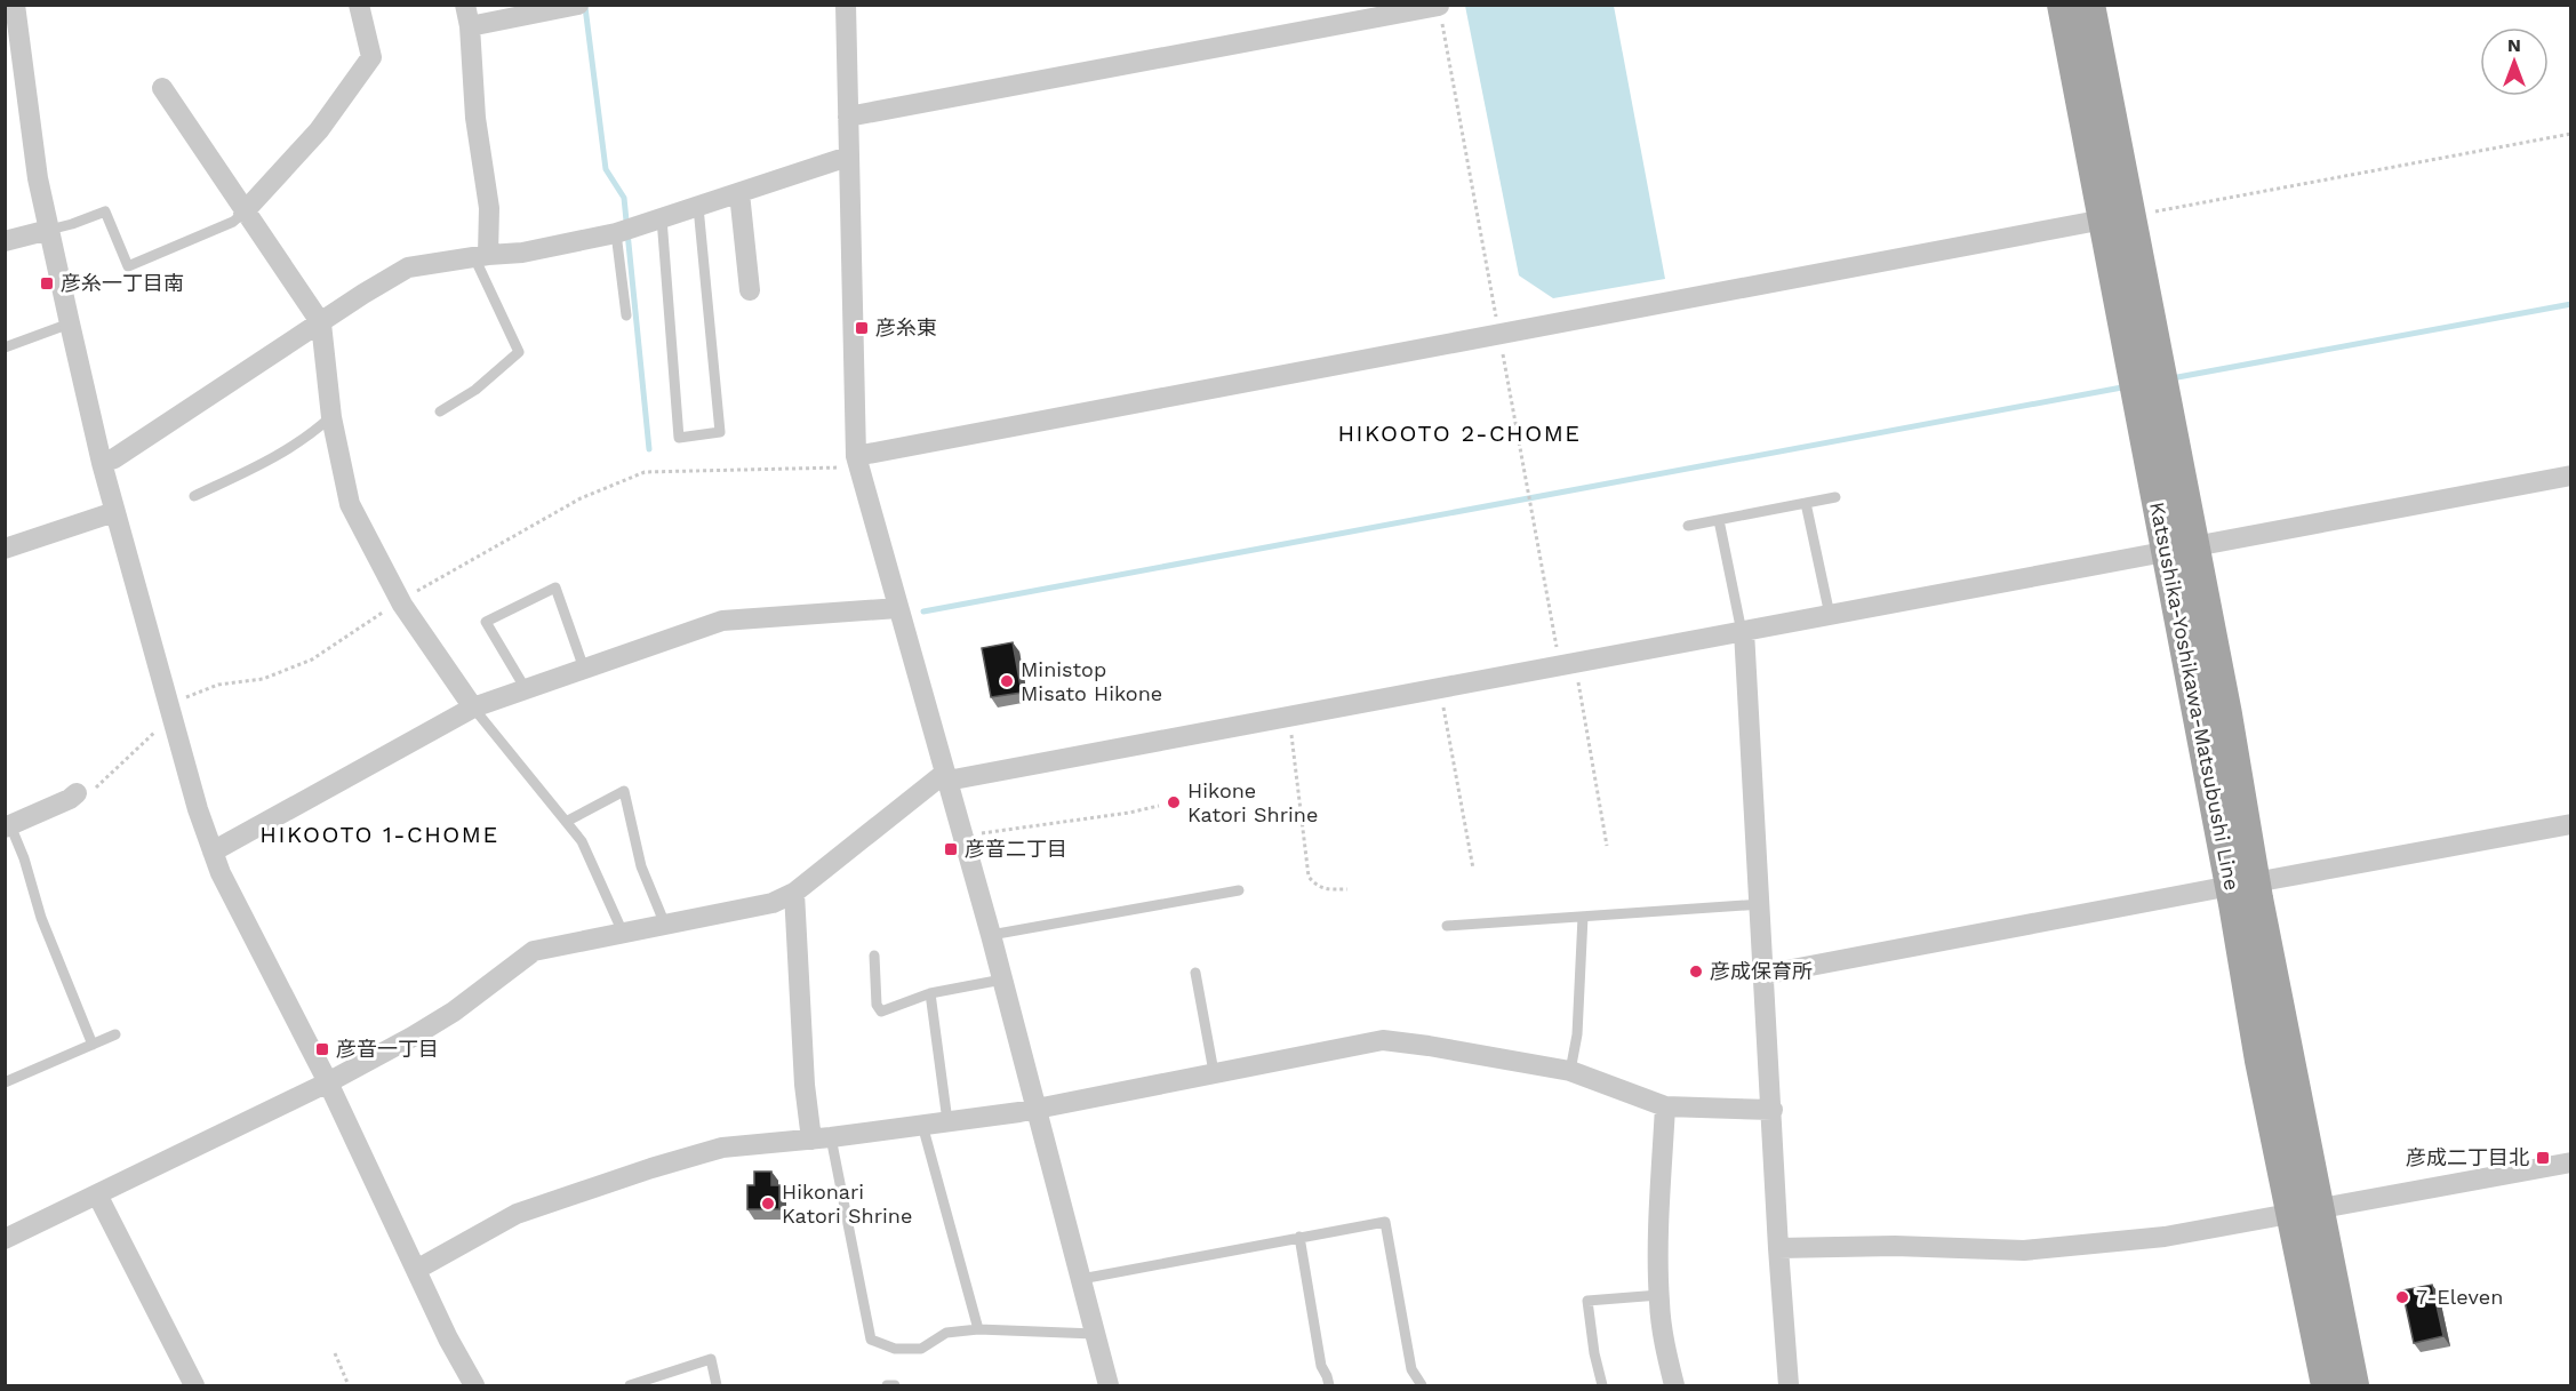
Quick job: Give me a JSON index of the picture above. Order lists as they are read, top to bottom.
{
  "streets": {
    "main road": ["Katsushika-Yoshikawa-Matsubushi Line"]
  },
  "districts": ["HIKOOTO 2-CHOME", "HIKOOTO 1-CHOME"],
  "places": {
    "transit": [
      "彦糸一丁目南",
      "彦糸東",
      "彦音二丁目",
      "彦音一丁目",
      "彦成二丁目北"
    ],
    "other": [
      "Ministop Misato Hikone",
      "Hikone Katori Shrine",
      "彦成保育所",
      "Hikonari Katori Shrine",
      "7-Eleven"
    ]
  },
  "north": "top"
}
